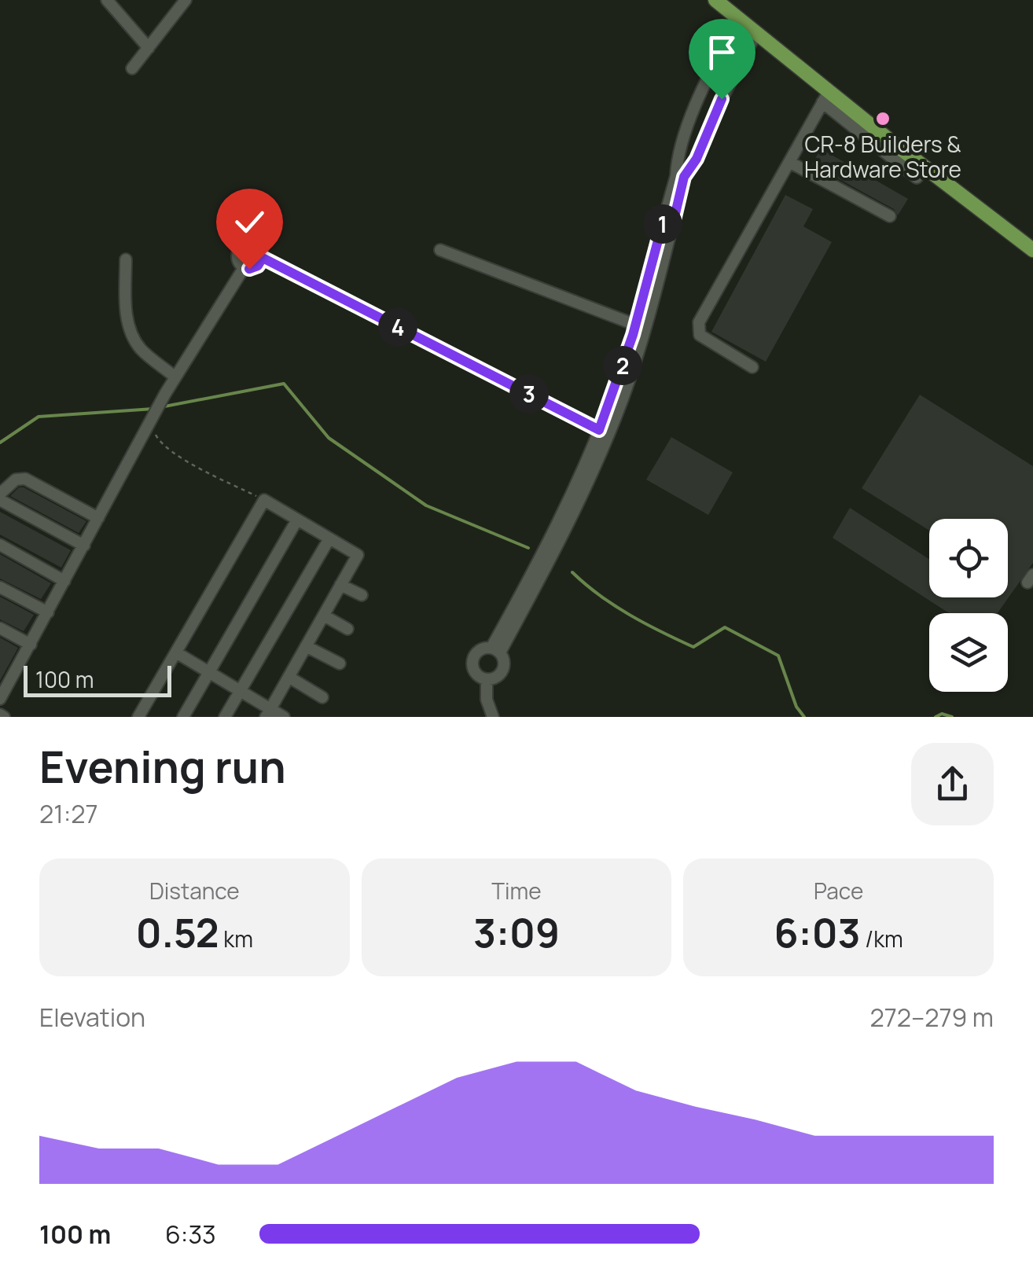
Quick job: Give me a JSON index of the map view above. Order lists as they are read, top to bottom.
{
  "places": ["CR-8 Builders & Hardware Store"],
  "scale_bar": "100 m",
  "page": {
    "pins": [
      "1",
      "4",
      "2",
      "3"
    ],
    "scale": "100 m",
    "heading": ["Evening run", "21:27"],
    "stats": [
      ["Distance", "0.52 km"],
      ["Time", "3:09"],
      ["Pace", "6:03 /km"]
    ],
    "chart": ["Elevation", "272–279 m"],
    "list": [
      {
        "name": "100 m",
        "note": "6:33"
      }
    ]
  }
}
